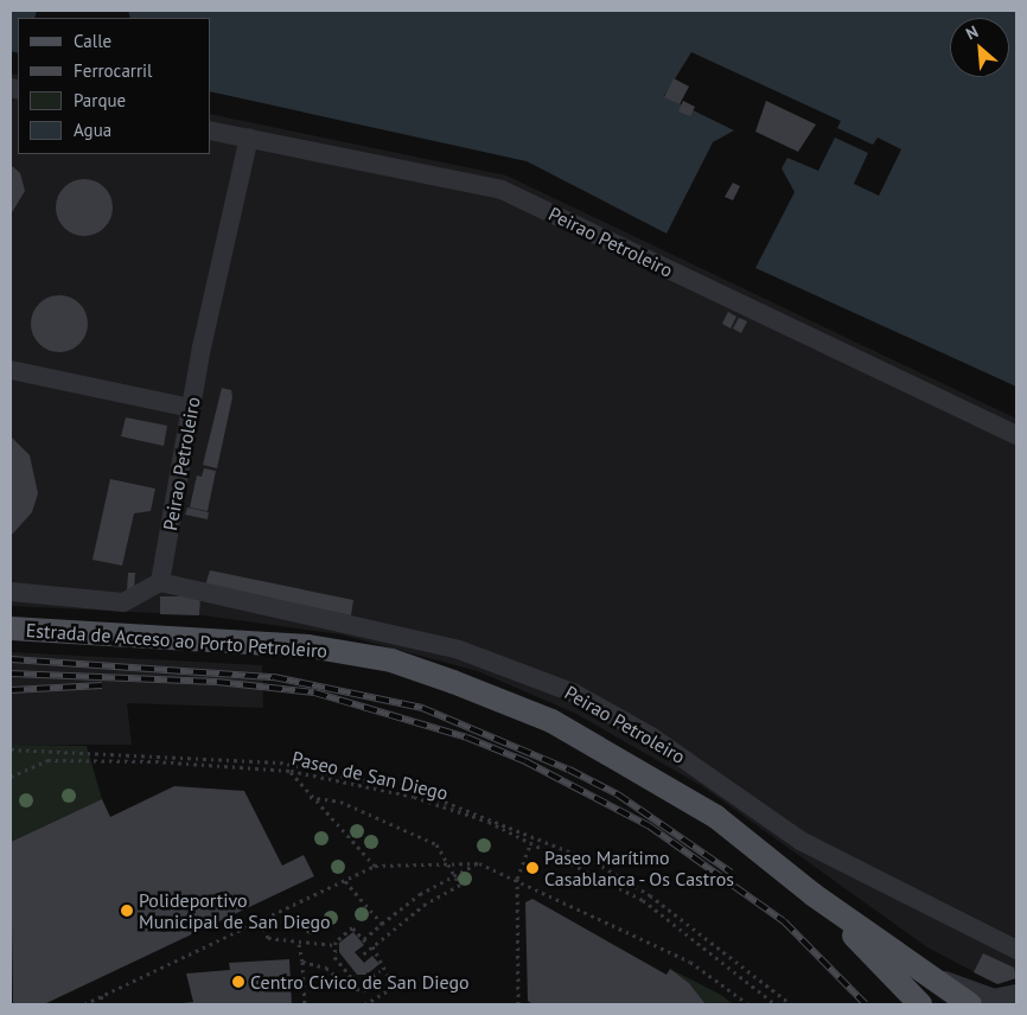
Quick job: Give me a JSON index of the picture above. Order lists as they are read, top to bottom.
{
  "streets": {
    "main road": ["Estrada de Acceso ao Porto Petroleiro"],
    "lane": ["Peirao Petroleiro"],
    "path": ["Paseo de San Diego"]
  },
  "places": ["Paseo Marítimo Casablanca - Os Castros", "Polideportivo Municipal de San Diego", "Centro Cívico de San Diego"],
  "legend": [
    "Calle",
    "Ferrocarril",
    "Parque",
    "Agua"
  ],
  "north": "top left"
}
